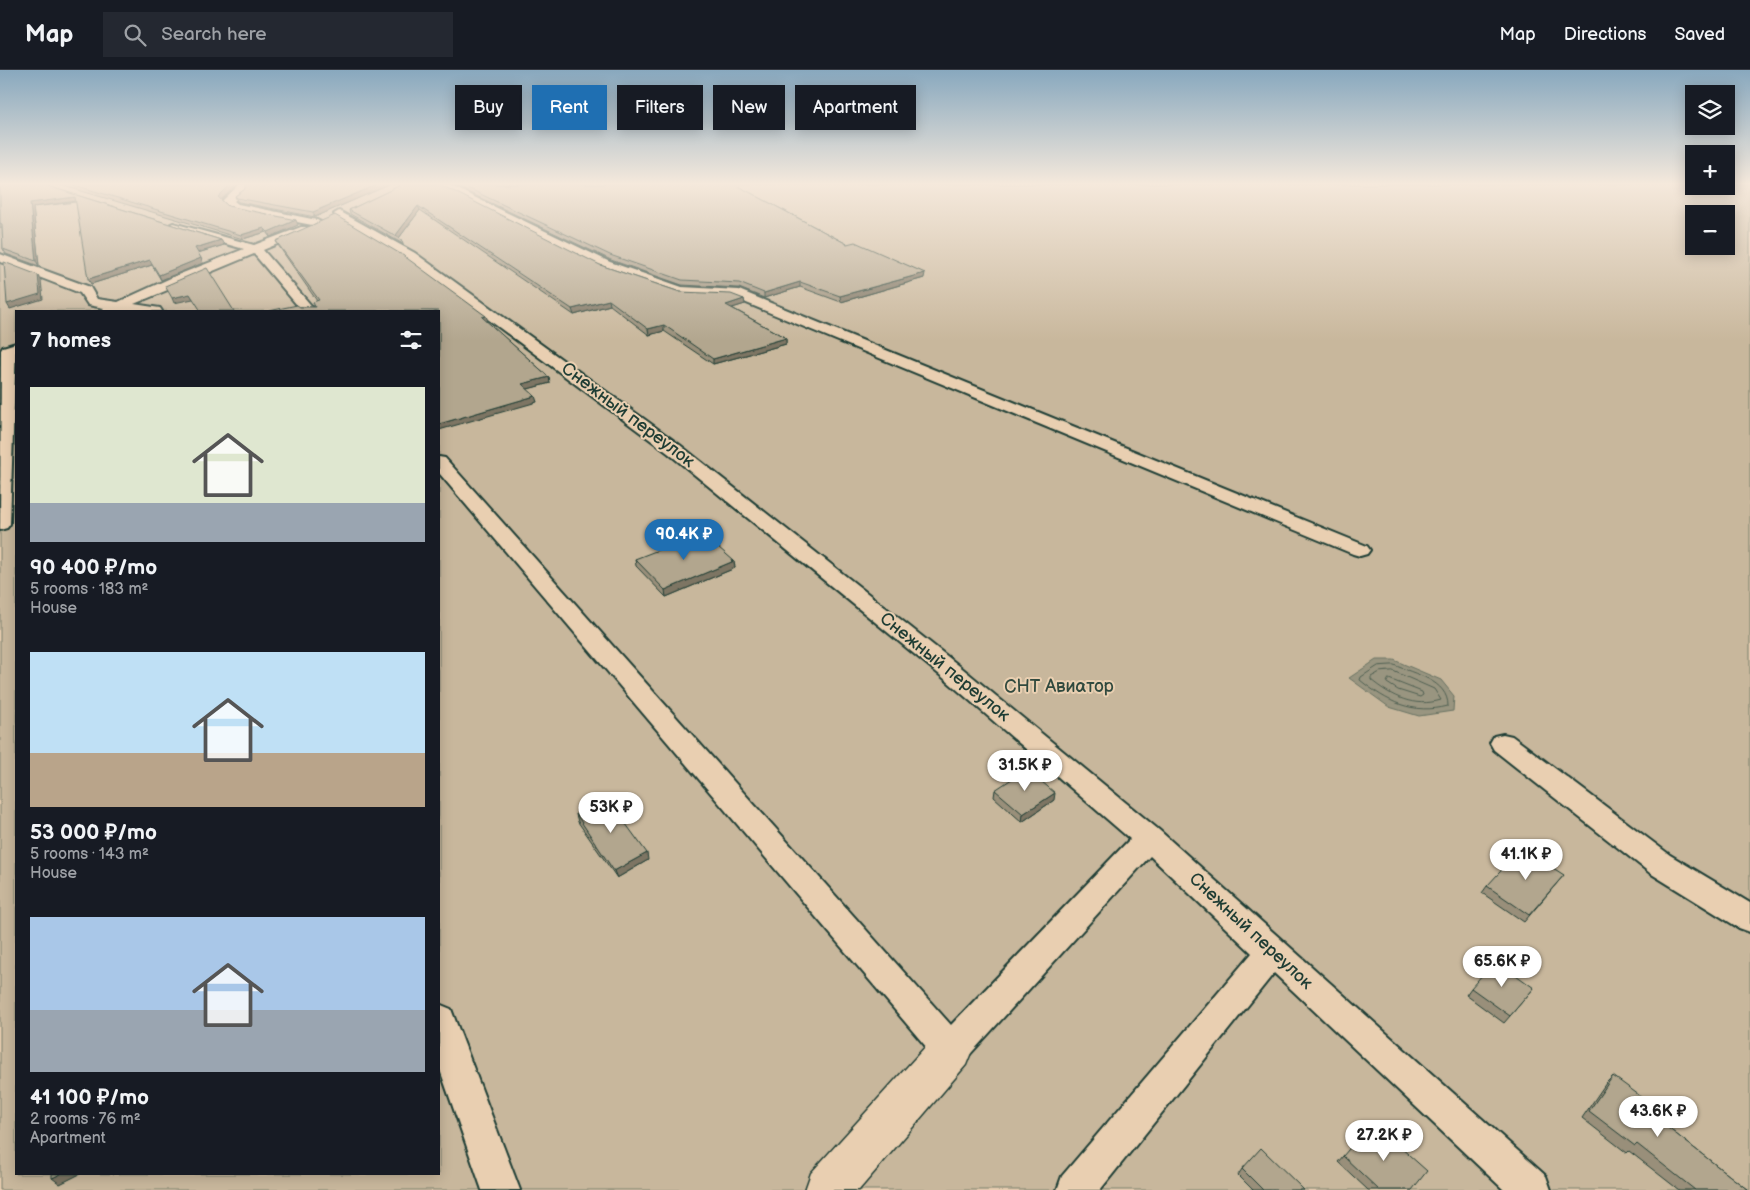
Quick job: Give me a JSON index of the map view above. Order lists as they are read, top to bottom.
{
  "streets": {
    "lane": ["Снежный переулок"]
  },
  "parks": ["СНТ Авиатор"],
  "page": {
    "header": "Map",
    "search": "Search here",
    "nav": ["Map", "Directions", "Saved"],
    "map_buttons": ["+", "−"],
    "chip": [
      "Buy",
      "Rent",
      "Filters",
      "New",
      "Apartment"
    ],
    "heading": "7 homes",
    "list": [
      {
        "name": "90 400 ₽/mo",
        "note": "5 rooms · 183 m² · House"
      },
      {
        "name": "53 000 ₽/mo",
        "note": "5 rooms · 143 m² · House"
      },
      {
        "name": "41 100 ₽/mo",
        "note": "2 rooms · 76 m² · Apartment"
      }
    ],
    "price": [
      "90.4K ₽",
      "31.5K ₽",
      "53K ₽",
      "41.1K ₽",
      "65.6K ₽",
      "43.6K ₽",
      "27.2K ₽"
    ]
  }
}
